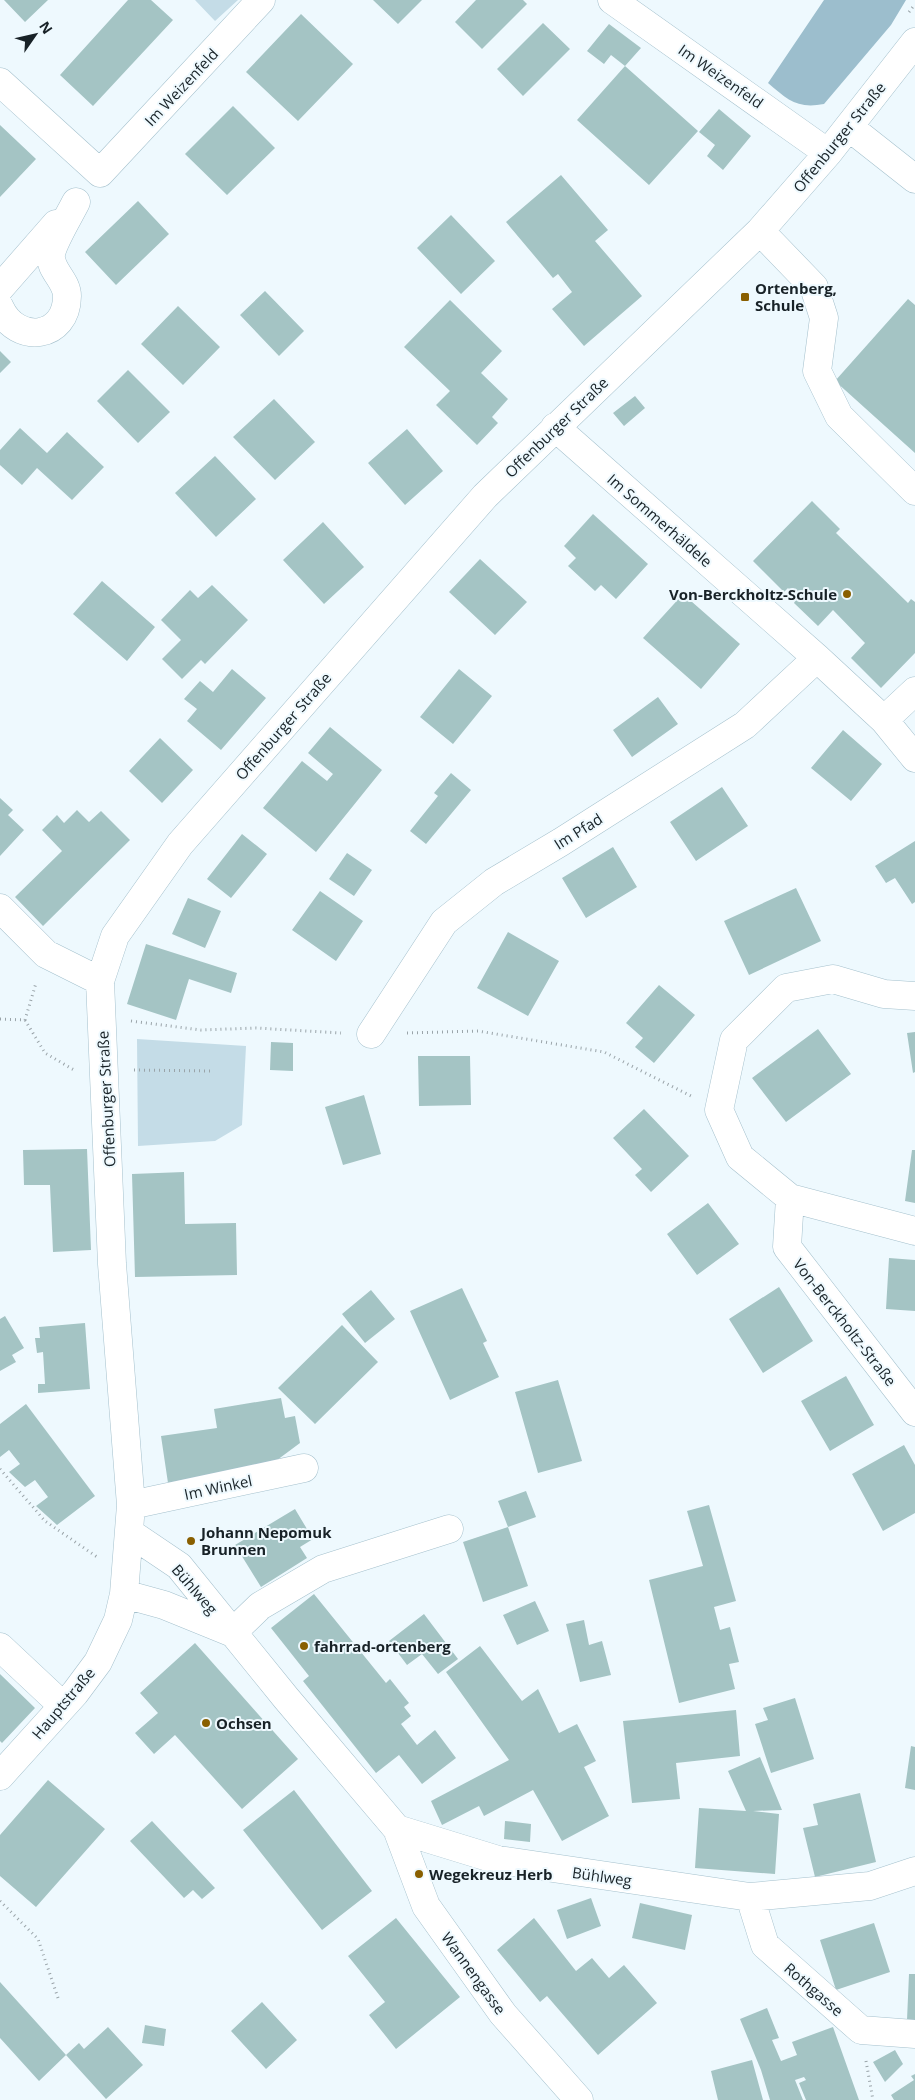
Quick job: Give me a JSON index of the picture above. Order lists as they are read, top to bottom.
{
  "streets": {
    "street": [
      "Im Weizenfeld",
      "Offenburger Straße",
      "Im Sommerhäldele",
      "Im Pfad",
      "Von-Berckholtz-Straße",
      "Im Winkel",
      "Bühlweg",
      "Hauptstraße",
      "Wannengasse",
      "Rothgasse"
    ]
  },
  "crossings": [
    ["Im Weizenfeld", "Offenburger Straße"],
    ["Offenburger Straße", "Im Sommerhäldele"],
    ["Offenburger Straße", "Im Winkel"],
    ["Offenburger Straße", "Bühlweg"],
    ["Offenburger Straße", "Hauptstraße"],
    ["Im Sommerhäldele", "Im Pfad"],
    ["Bühlweg", "Hauptstraße"],
    ["Bühlweg", "Wannengasse"],
    ["Bühlweg", "Rothgasse"]
  ],
  "places": {
    "transit": ["Ortenberg, Schule"],
    "other": [
      "Von-Berckholtz-Schule",
      "Johann Nepomuk Brunnen",
      "fahrrad-ortenberg",
      "Ochsen",
      "Wegekreuz Herb"
    ]
  },
  "north": "top right"
}
